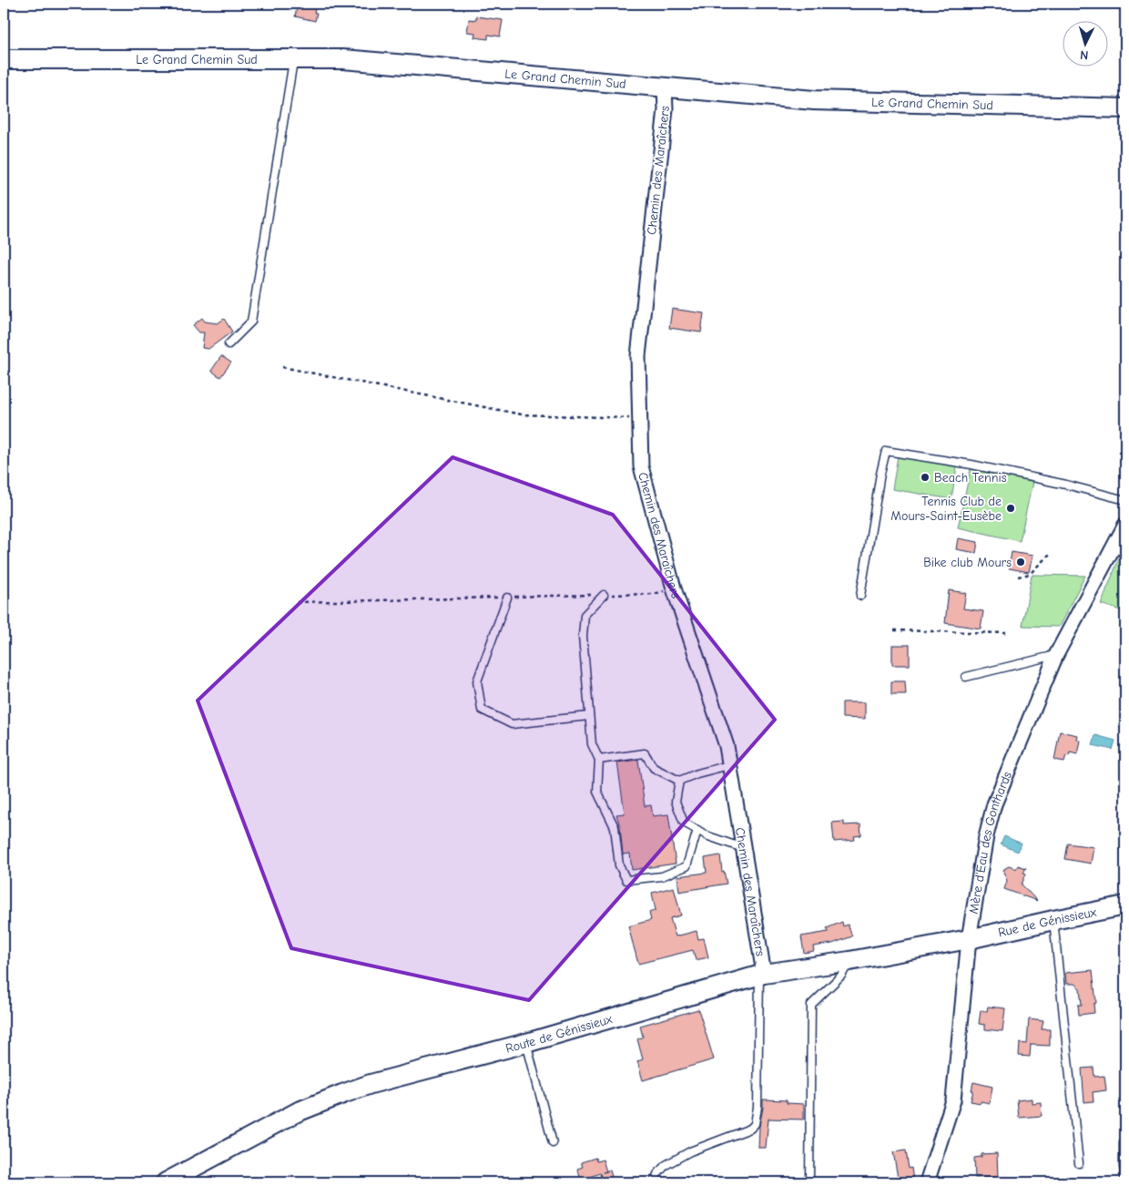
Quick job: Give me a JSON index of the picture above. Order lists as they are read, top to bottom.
{
  "streets": {
    "street": [
      "Le Grand Chemin Sud",
      "Chemin des Maraîchers",
      "Mère d'Eau des Gonthards",
      "Rue de Génissieux",
      "Route de Génissieux"
    ]
  },
  "crossings": [
    ["Le Grand Chemin Sud", "Chemin des Maraîchers"],
    ["Chemin des Maraîchers", "Route de Génissieux"],
    ["Mère d'Eau des Gonthards", "Rue de Génissieux"],
    ["Mère d'Eau des Gonthards", "Route de Génissieux"],
    ["Rue de Génissieux", "Route de Génissieux"]
  ],
  "places": ["Beach Tennis", "Tennis Club de Mours-Saint-Eusèbe", "Bike club Mours"],
  "north": "bottom"
}
